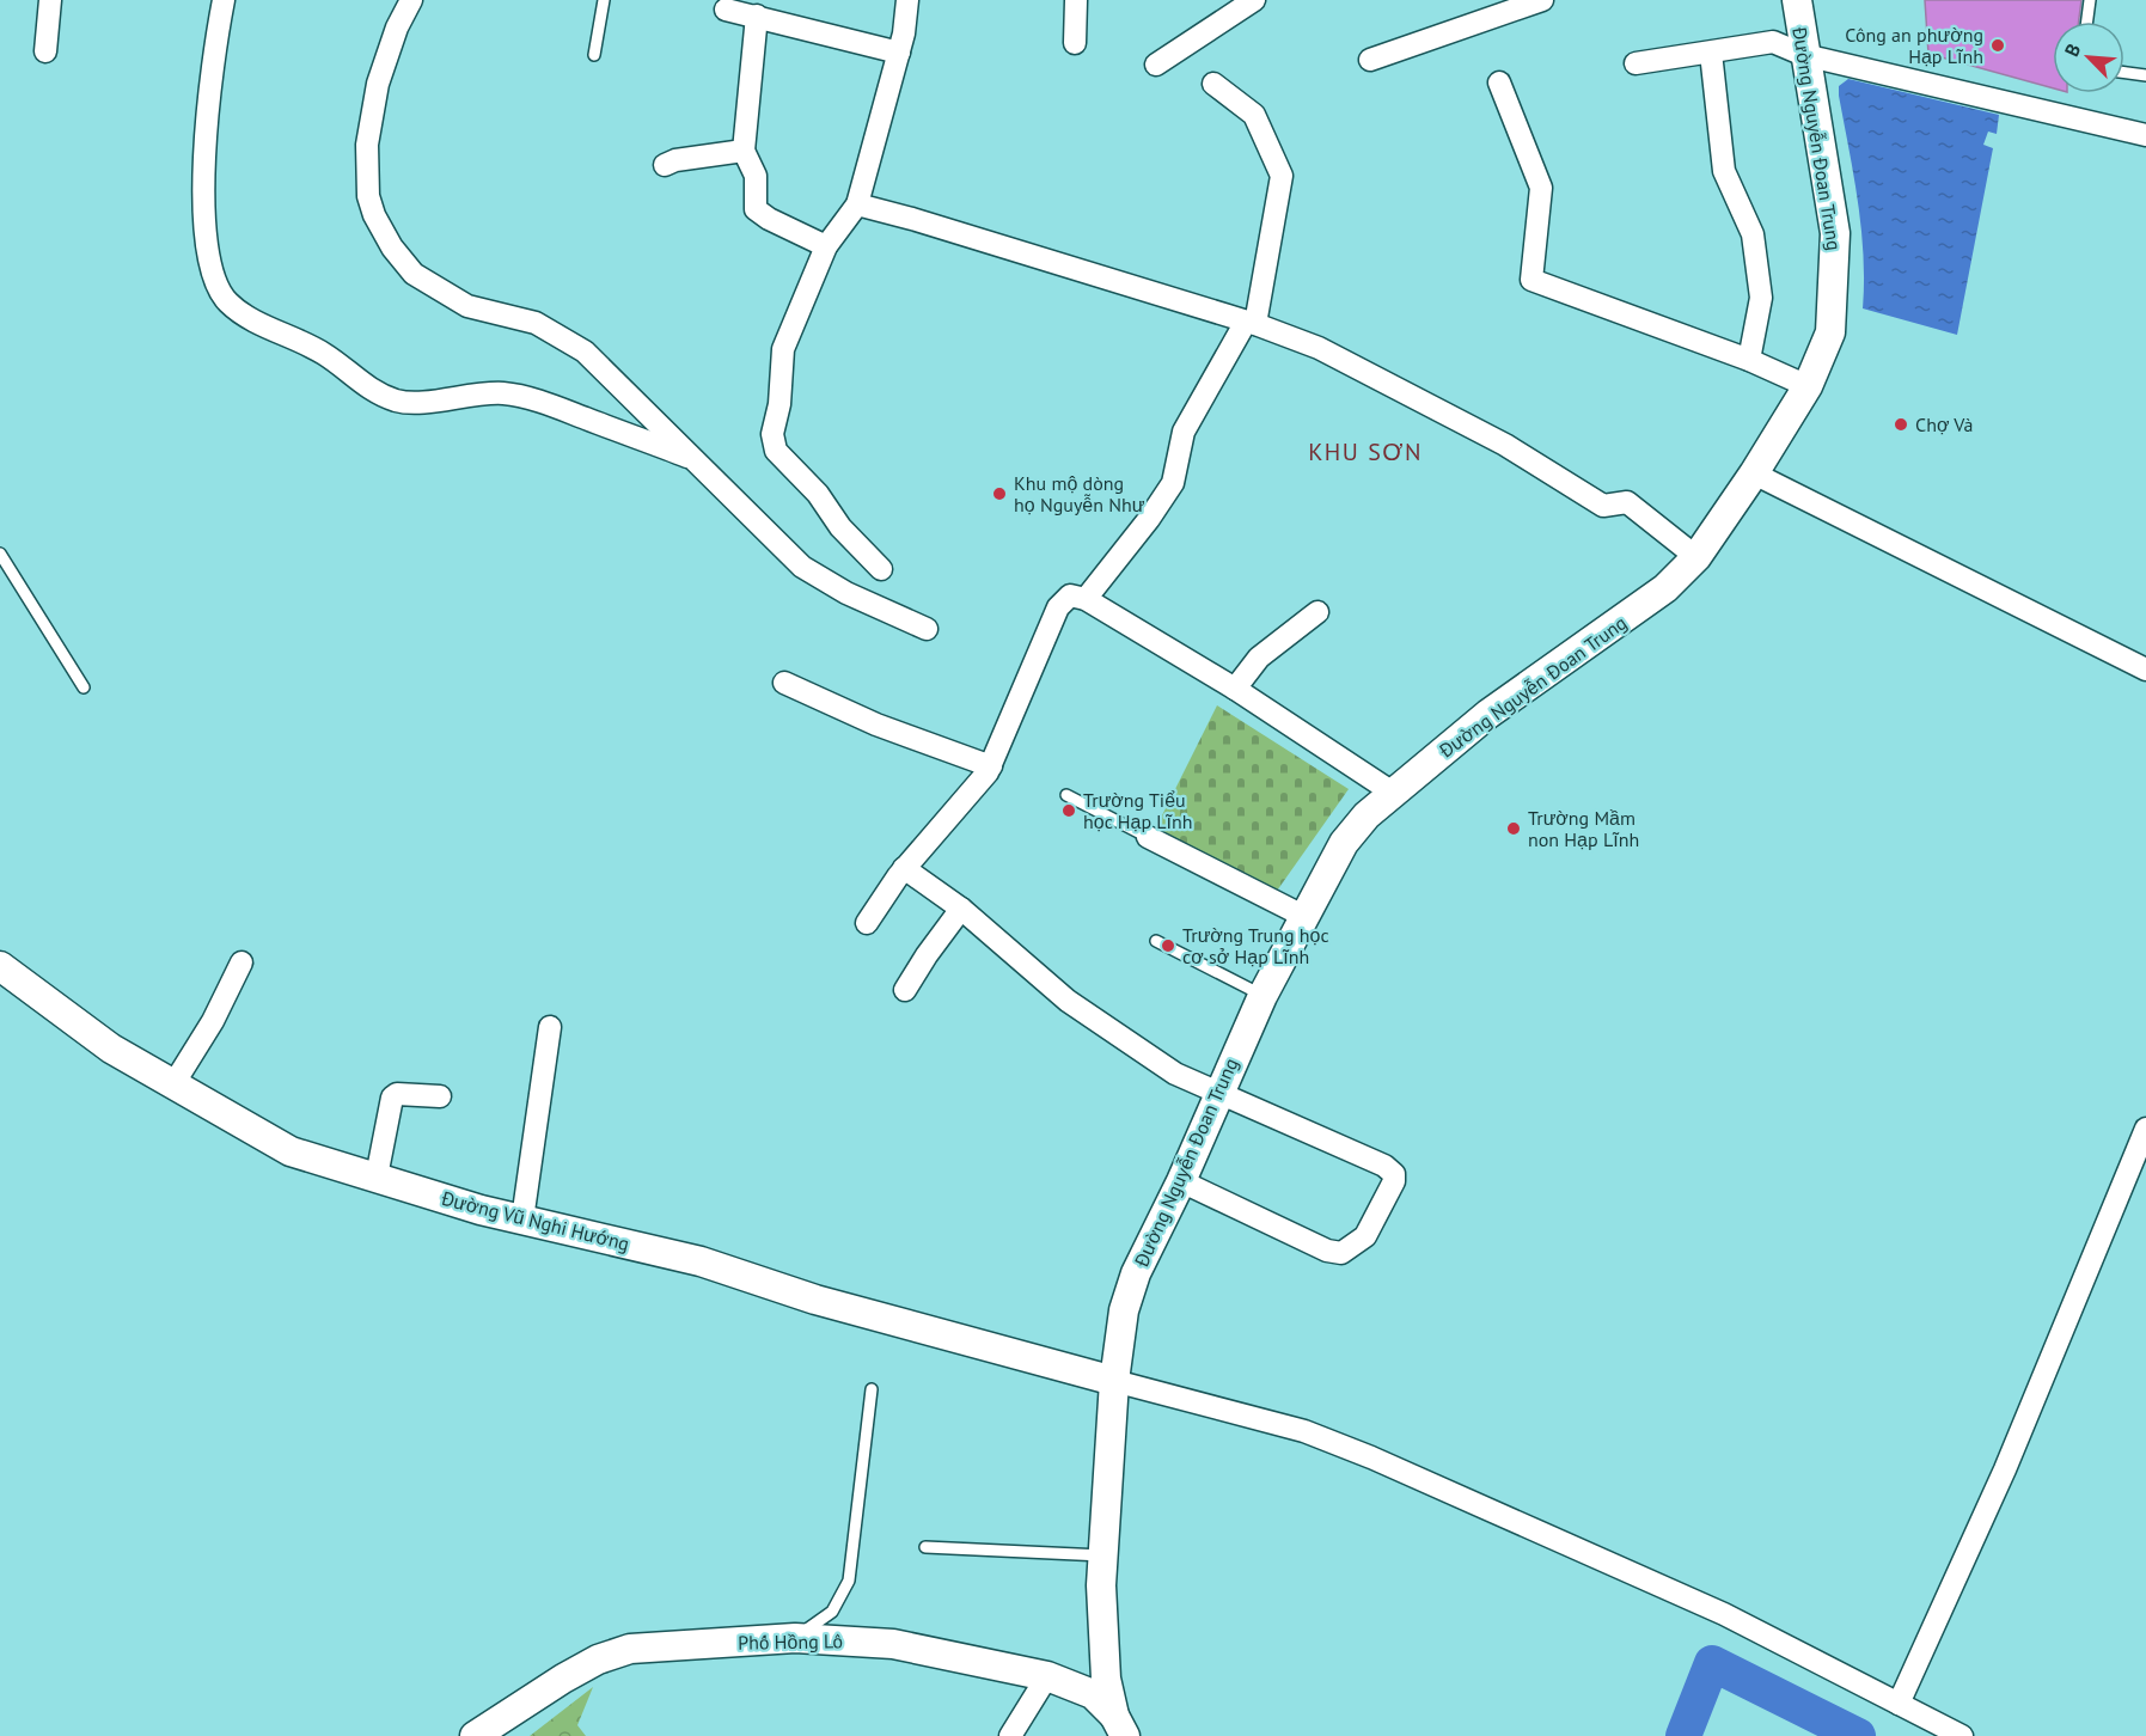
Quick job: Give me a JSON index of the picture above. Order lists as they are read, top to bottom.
{
  "streets": {
    "street": ["Đường Nguyễn Đoan Trung", "Đường Vũ Nghi Hướng", "Phố Hồng Lô"]
  },
  "crossings": [
    ["Đường Nguyễn Đoan Trung", "Đường Vũ Nghi Hướng"],
    ["Đường Nguyễn Đoan Trung", "Phố Hồng Lô"]
  ],
  "districts": ["KHU SƠN"],
  "places": [
    "Công an phường Hạp Lĩnh",
    "Chợ Và",
    "Khu mộ dòng họ Nguyễn Như",
    "Trường Tiểu học Hạp Lĩnh",
    "Trường Mầm non Hạp Lĩnh",
    "Trường Trung học cơ sở Hạp Lĩnh"
  ],
  "north": "top left"
}
